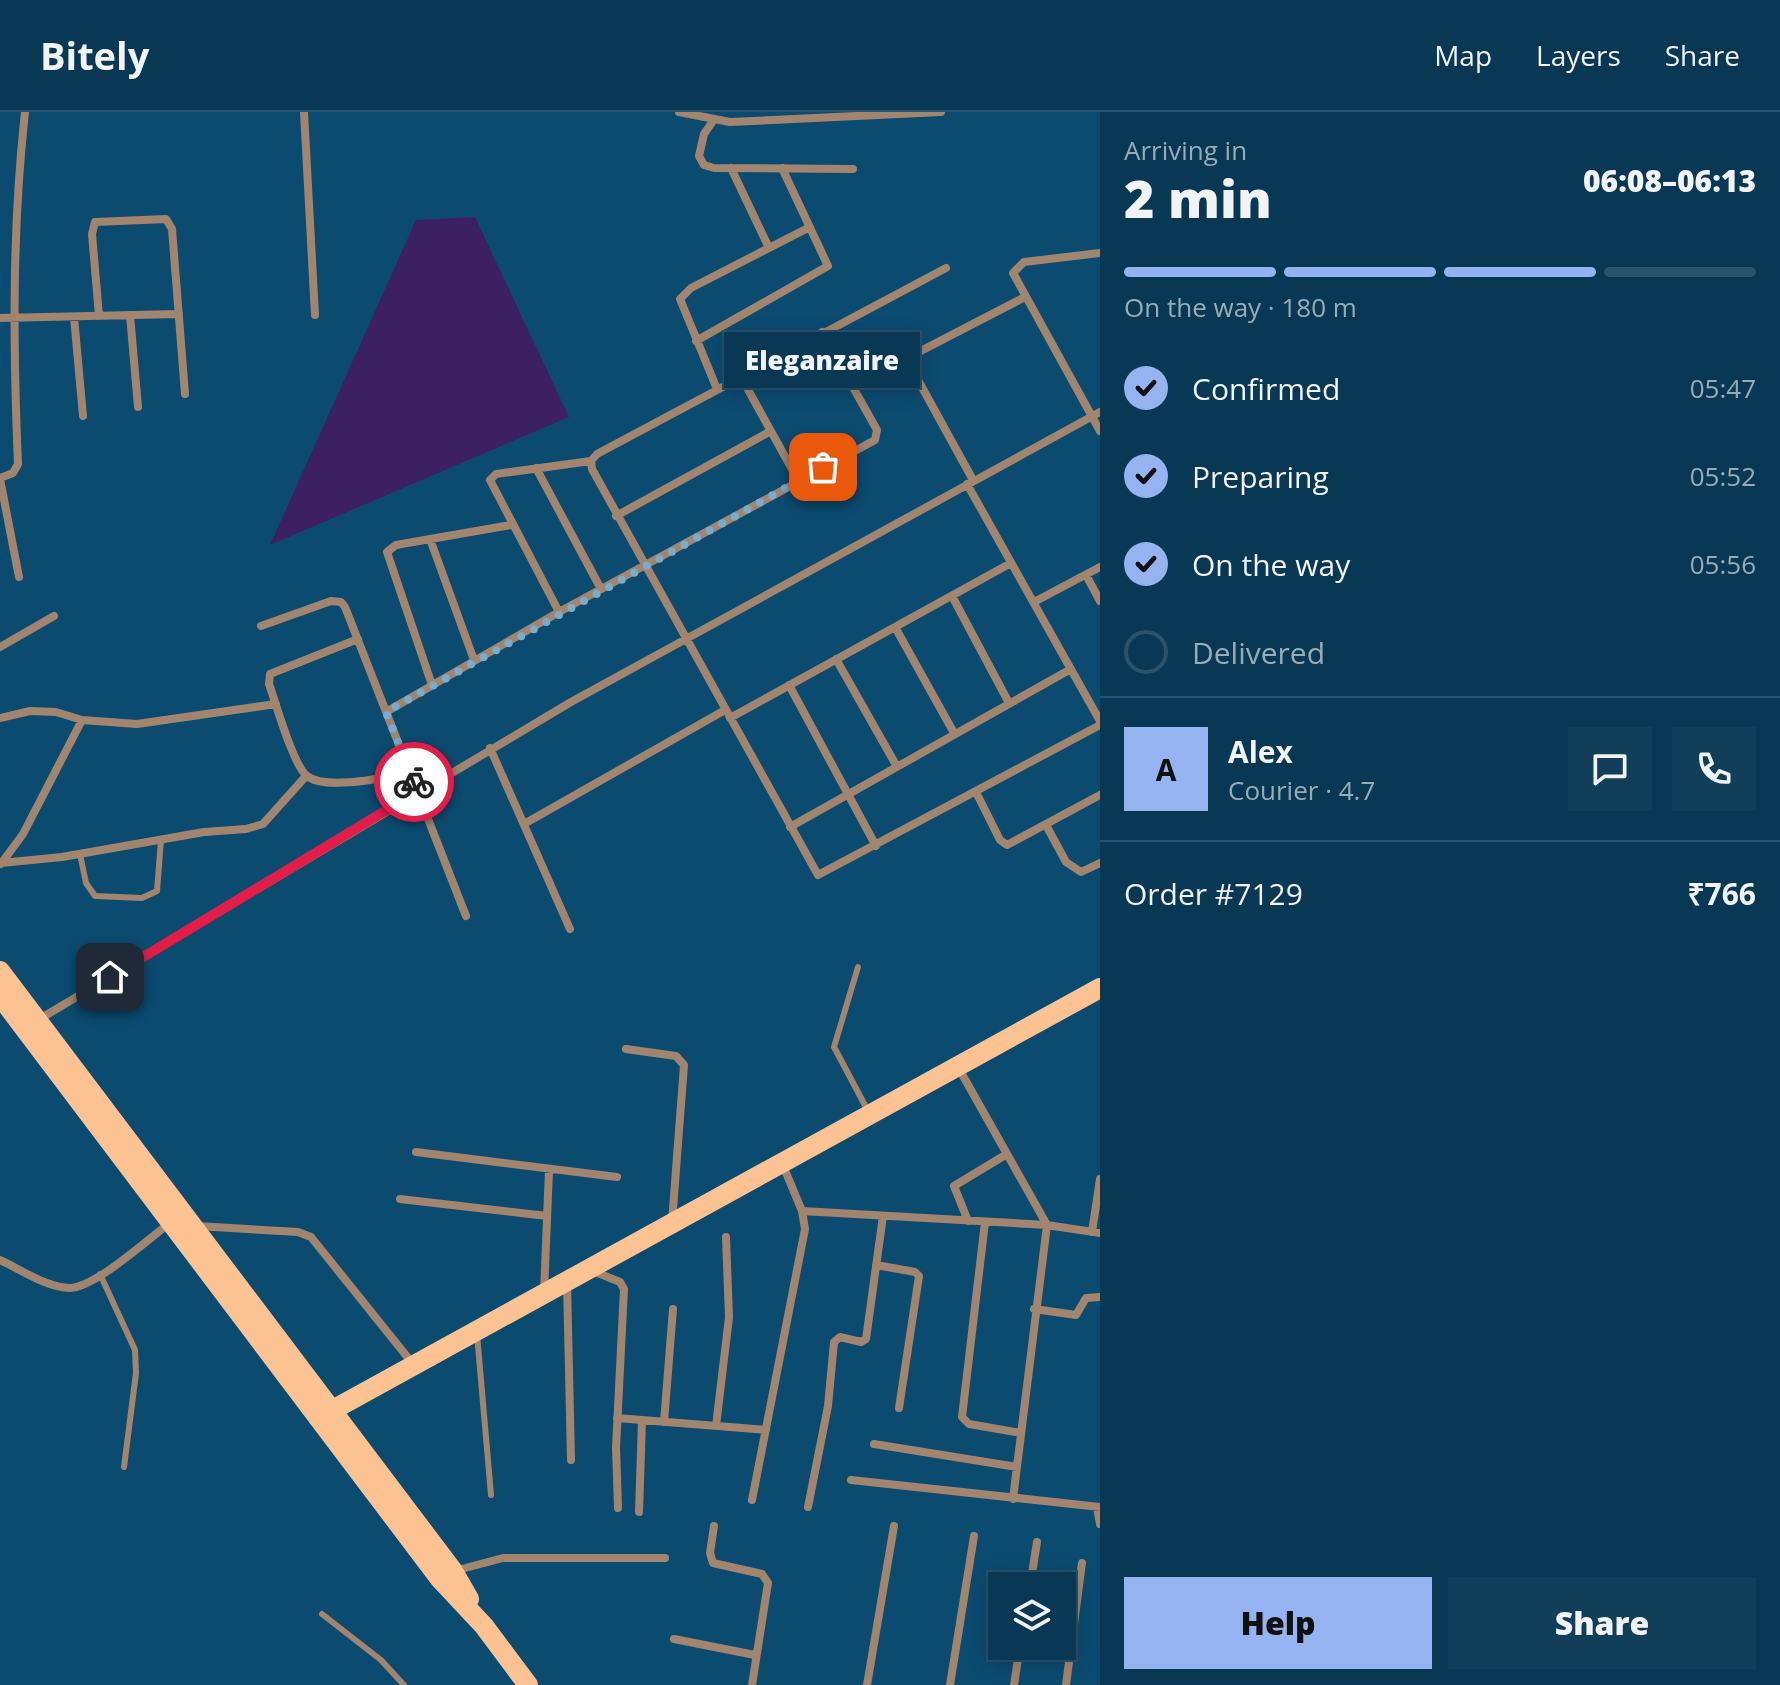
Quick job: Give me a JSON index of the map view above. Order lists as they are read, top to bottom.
{
  "places": ["Eleganzaire"],
  "page": {
    "header": "Bitely",
    "nav": ["Map", "Layers", "Share"],
    "heading": ["2 min", "Arriving in", "06:08–06:13"],
    "panel": [
      "Alex",
      "Courier · 4.7",
      "Order #7129",
      "₹766"
    ],
    "bar": "On the way · 180 m",
    "bubble": "Eleganzaire",
    "list": [
      ["Confirmed", "05:47"],
      ["Preparing", "05:52"],
      ["On the way", "05:56"],
      "Delivered"
    ],
    "round": "A",
    "buttons": ["Help", "Share"]
  }
}
